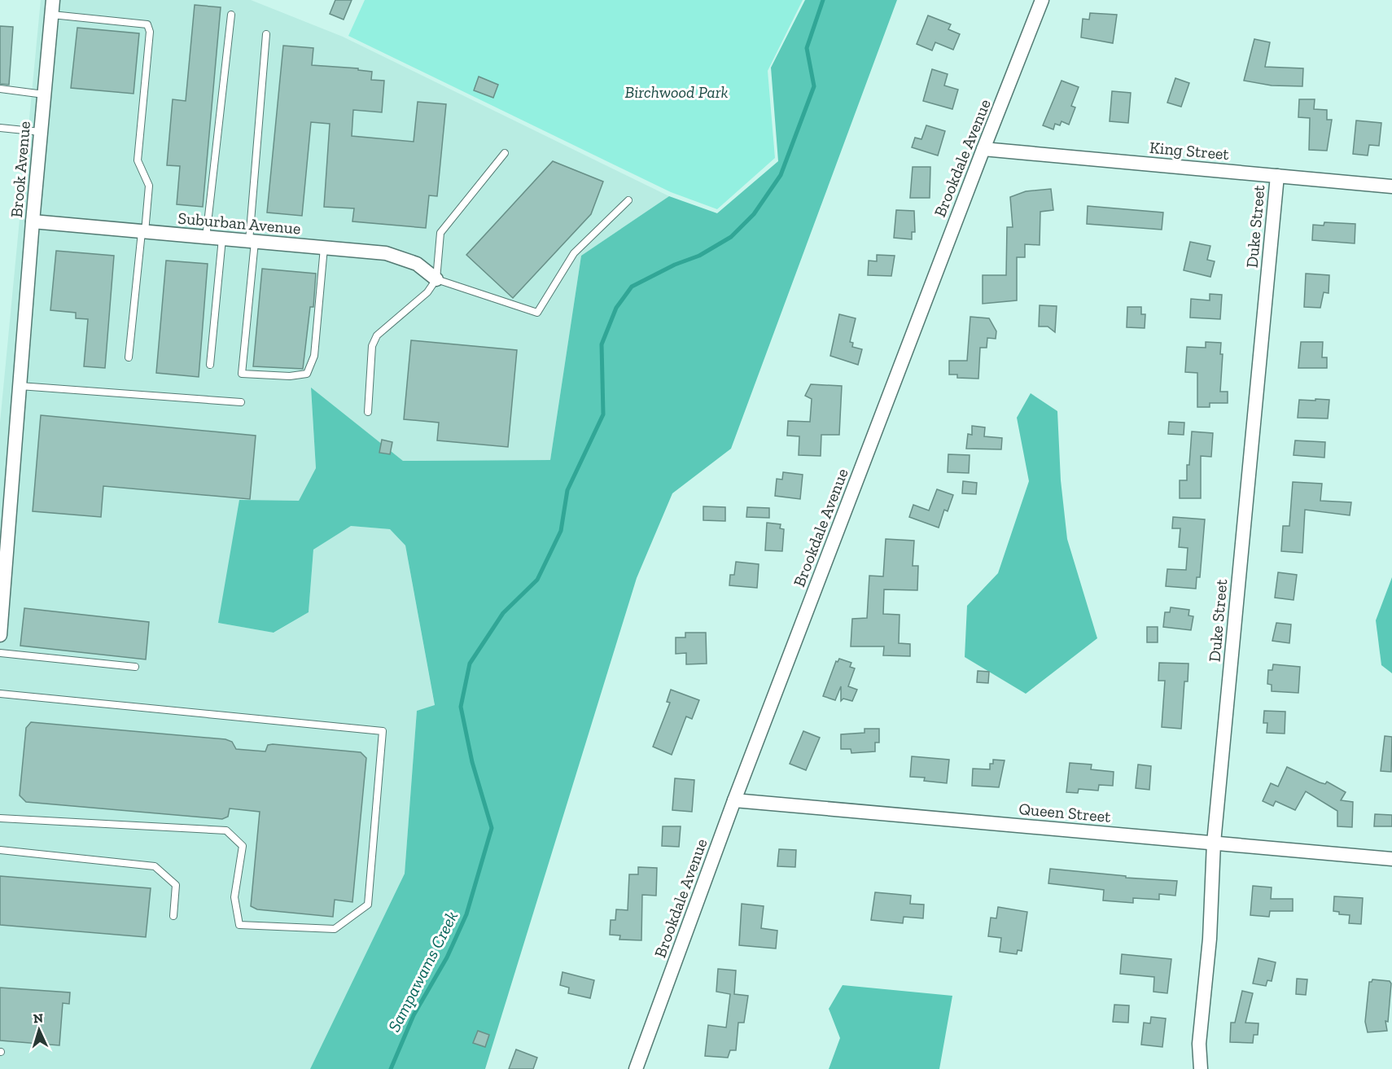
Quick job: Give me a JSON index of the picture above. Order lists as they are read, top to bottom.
{
  "streets": {
    "street": [
      "King Street",
      "Brookdale Avenue",
      "Brook Avenue",
      "Suburban Avenue",
      "Duke Street",
      "Queen Street"
    ]
  },
  "crossings": [
    ["King Street", "Brookdale Avenue"],
    ["King Street", "Duke Street"],
    ["Brookdale Avenue", "Queen Street"],
    ["Brook Avenue", "Suburban Avenue"],
    ["Duke Street", "Queen Street"]
  ],
  "water": ["Sampawams Creek"],
  "parks": ["Birchwood Park"],
  "north": "top"
}
